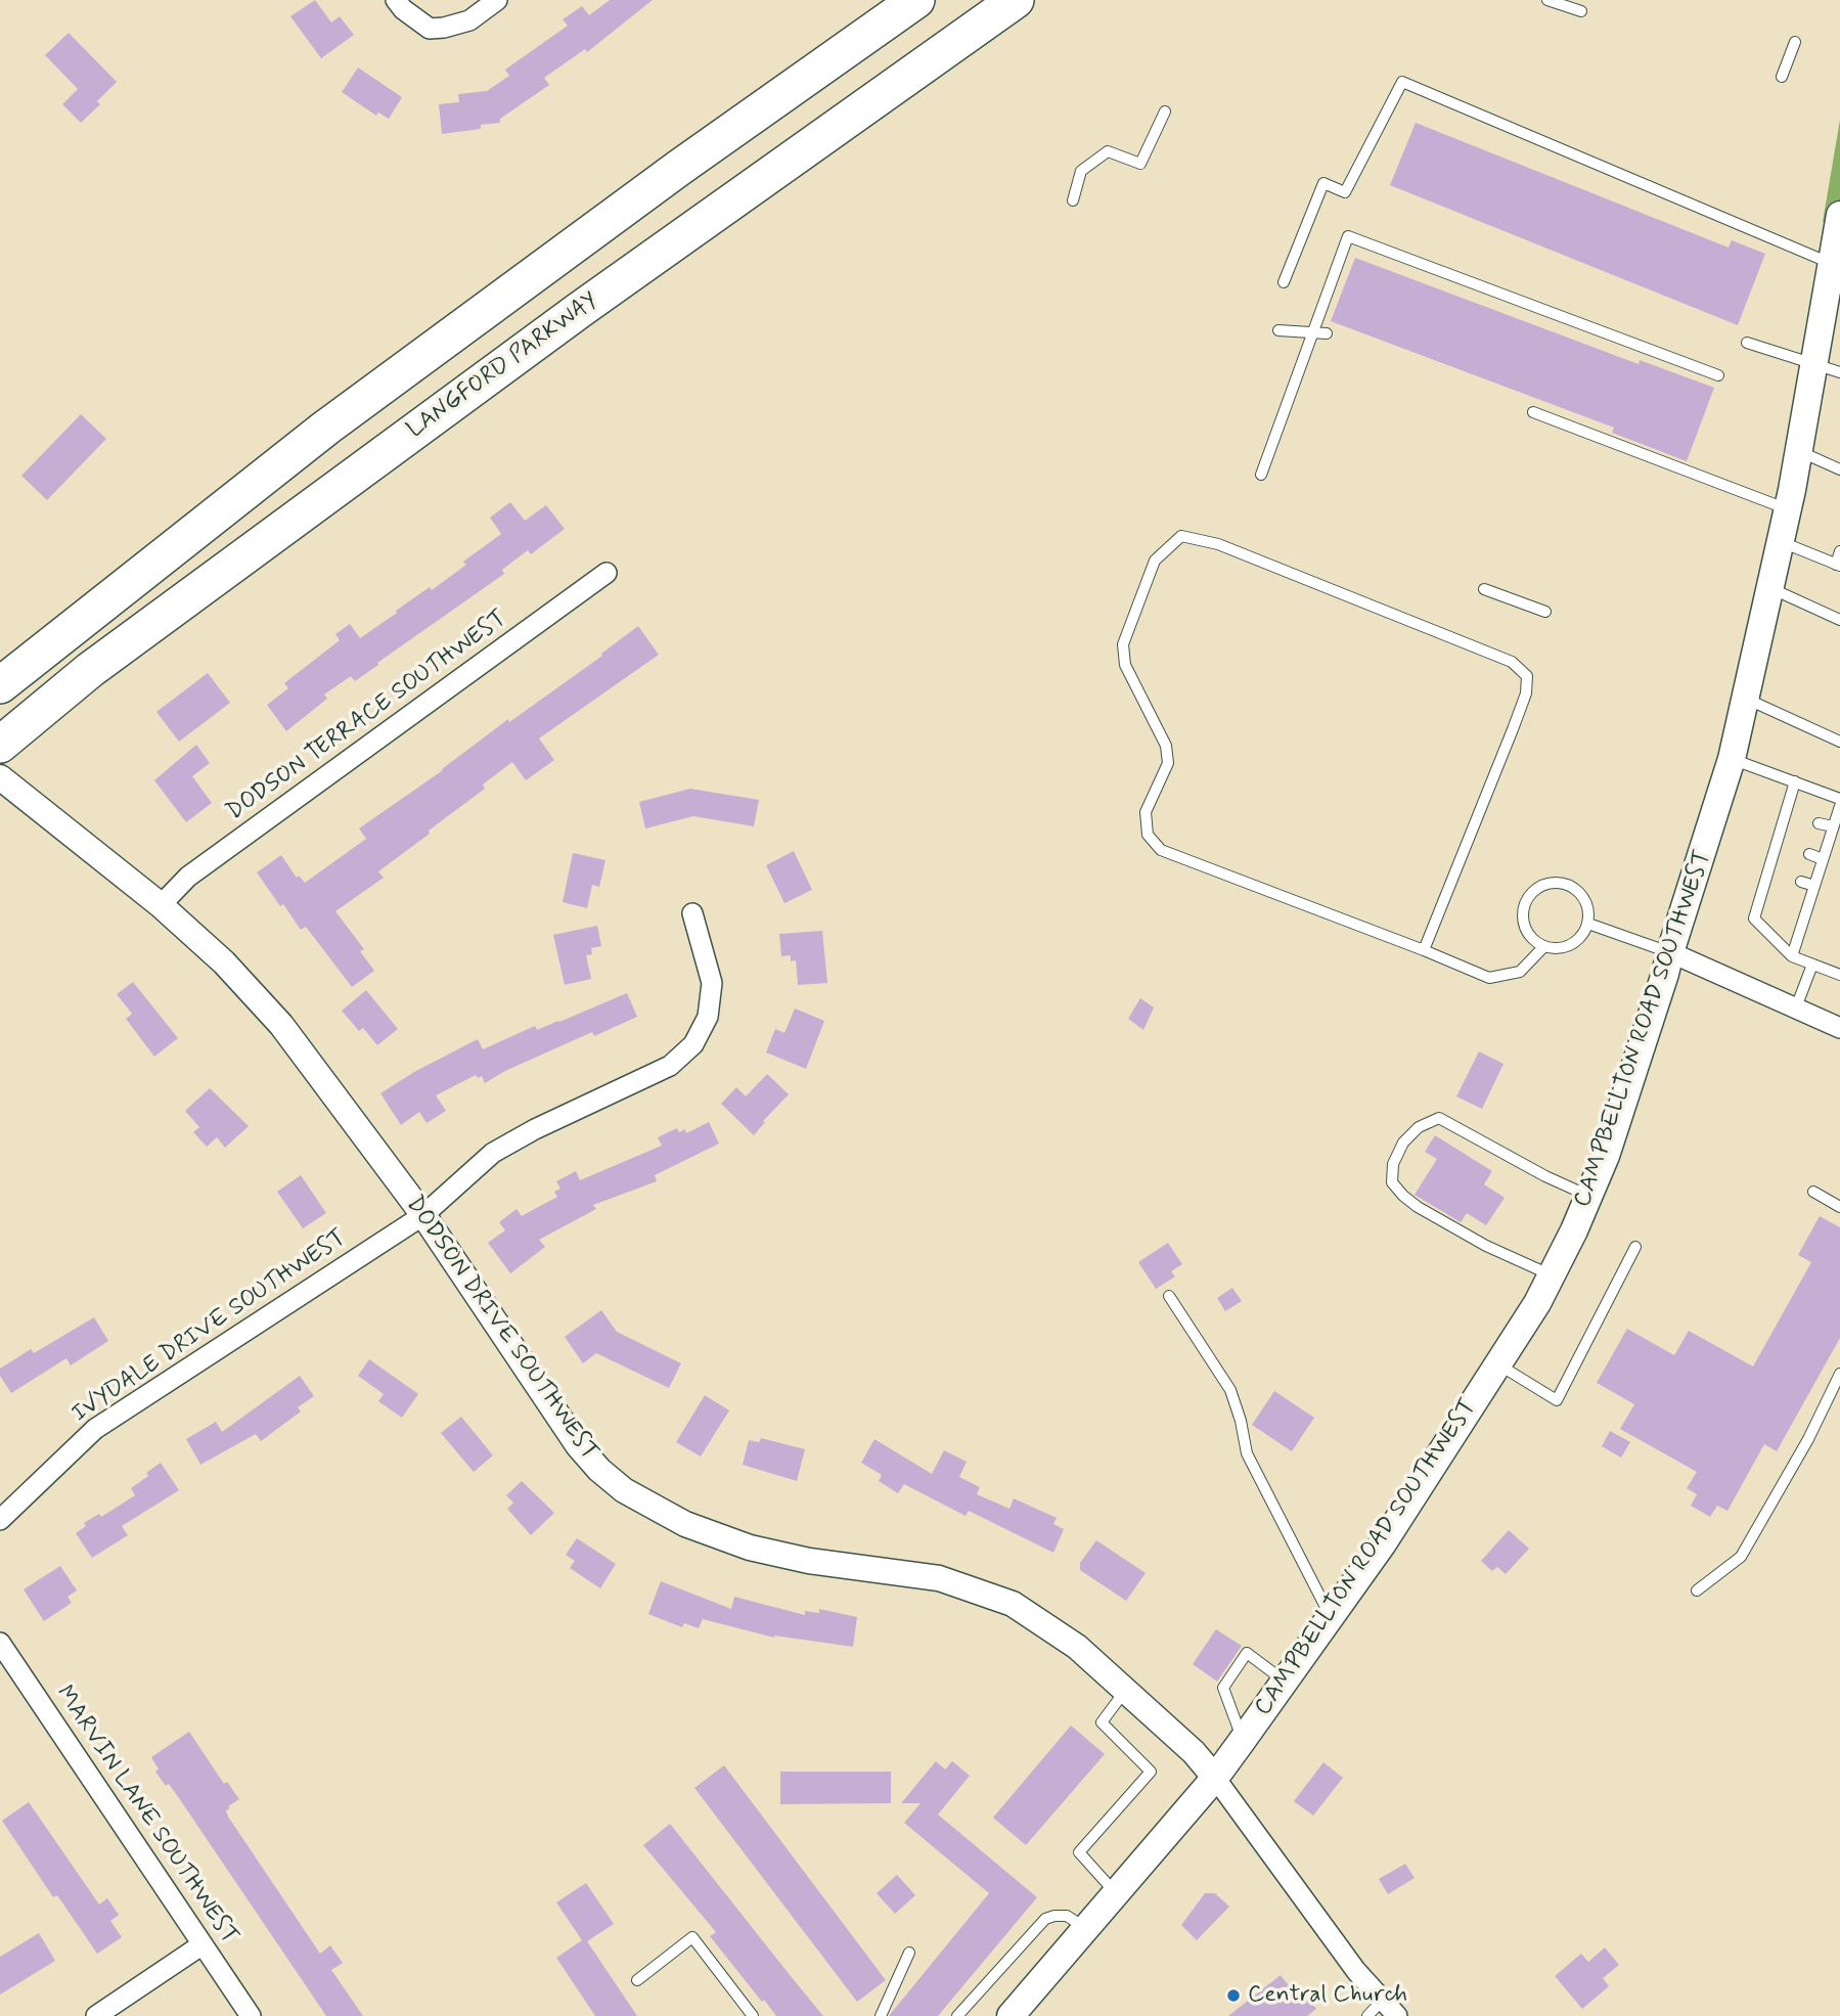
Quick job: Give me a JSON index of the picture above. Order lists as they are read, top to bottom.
{
  "streets": {
    "highway": ["LANGFORD PARKWAY"],
    "main road": ["CAMPBELLTON ROAD SOUTHWEST"],
    "street": [
      "DODSON TERRACE SOUTHWEST",
      "IVYDALE DRIVE SOUTHWEST",
      "DODSON DRIVE SOUTHWEST",
      "MARVIN LANE SOUTHWEST"
    ]
  },
  "crossings": [
    ["DODSON TERRACE SOUTHWEST", "DODSON DRIVE SOUTHWEST"],
    ["CAMPBELLTON ROAD SOUTHWEST", "DODSON DRIVE SOUTHWEST"],
    ["IVYDALE DRIVE SOUTHWEST", "DODSON DRIVE SOUTHWEST"]
  ],
  "places": ["Central Church"]
}
